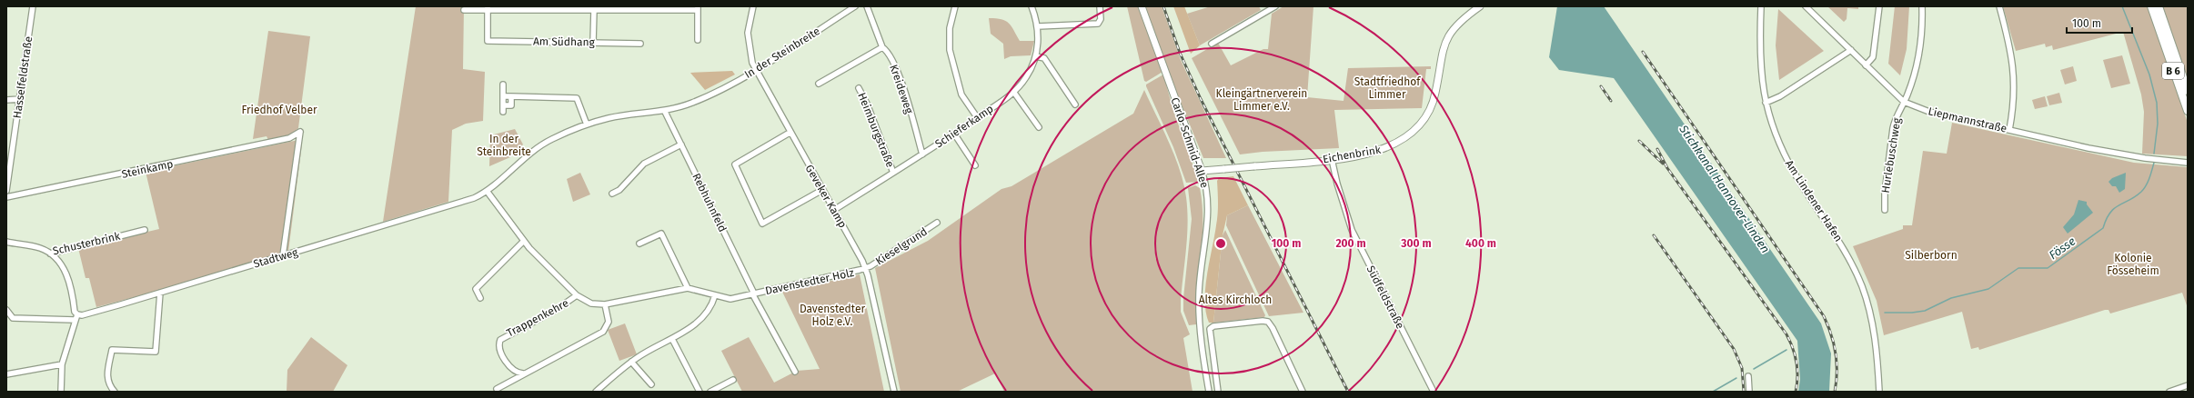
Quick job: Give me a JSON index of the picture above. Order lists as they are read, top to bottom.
{
  "streets": {
    "highway": ["B 6"],
    "main road": ["Carlo-Schmid-Allee", "Eichenbrink"],
    "street": [
      "Am Südhang",
      "In der Steinbreite",
      "Hasselfeldstraße",
      "Kreideweg",
      "Liepmannstraße",
      "Schieferkamp",
      "Heimburgstraße",
      "Hurlebuschweg",
      "Steinkamp",
      "Geveker Kamp",
      "Am Lindener Hafen",
      "Rebhuhnfeld",
      "Schusterbrink",
      "Kieselgrund",
      "Stadtweg",
      "Davenstedter Holz",
      "Südfeldstraße",
      "Trappenkehre"
    ]
  },
  "crossings": [
    ["In der Steinbreite", "Geveker Kamp"],
    ["In der Steinbreite", "Rebhuhnfeld"],
    ["In der Steinbreite", "Stadtweg"],
    ["In der Steinbreite", "Davenstedter Holz"],
    ["Kreideweg", "Schieferkamp"],
    ["Liepmannstraße", "Hurlebuschweg"],
    ["Schieferkamp", "Heimburgstraße"],
    ["Schieferkamp", "Geveker Kamp"],
    ["Carlo-Schmid-Allee", "Eichenbrink"],
    ["Eichenbrink", "Südfeldstraße"],
    ["Geveker Kamp", "Kieselgrund"],
    ["Geveker Kamp", "Davenstedter Holz"],
    ["Rebhuhnfeld", "Davenstedter Holz"],
    ["Kieselgrund", "Davenstedter Holz"],
    ["Davenstedter Holz", "Trappenkehre"]
  ],
  "water": ["Stichkanal Hannover-Linden", "Fösse"],
  "parks": [
    "Stadtfriedhof Limmer",
    "Kleingärtnerverein Limmer e.V.",
    "Friedhof Velber",
    "In der Steinbreite",
    "Silberborn",
    "Kolonie Fösseheim",
    "Altes Kirchloch",
    "Davenstedter Holz e.V."
  ],
  "scale_bar": "100 m",
  "rings": [
    "100 m",
    "200 m",
    "300 m",
    "400 m"
  ]
}
